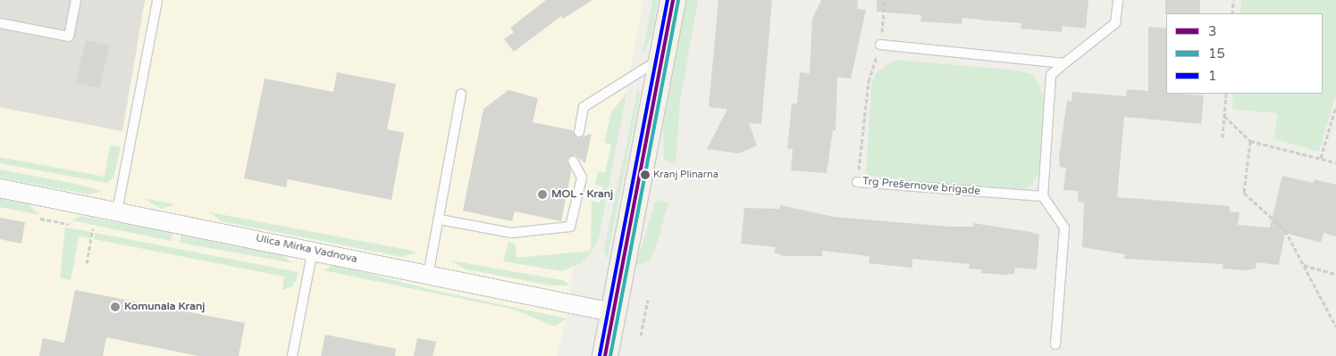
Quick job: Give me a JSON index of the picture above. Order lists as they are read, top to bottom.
{
  "streets": {
    "street": ["Ulica Mirka Vadnova"],
    "lane": ["Trg Prešernove brigade"]
  },
  "places": ["Kranj Plinarna", "MOL - Kranj", "Komunala Kranj"],
  "lines": ["transit line 3", "transit line 1", "transit line 15"],
  "legend": ["3", "15", "1"]
}
